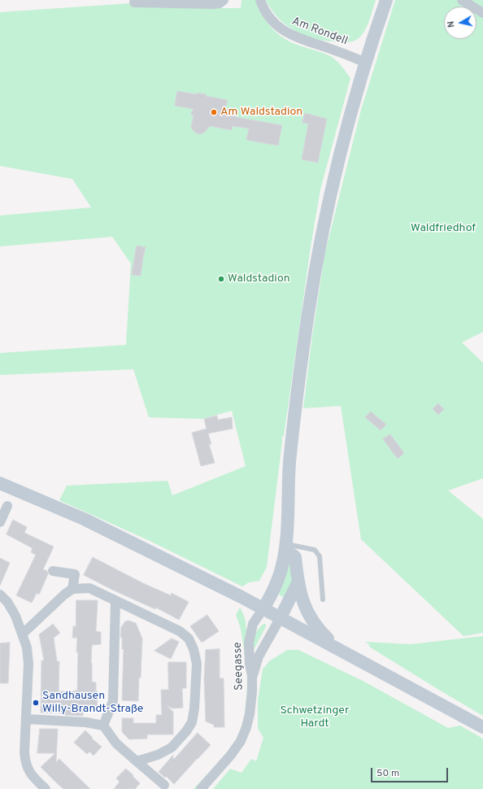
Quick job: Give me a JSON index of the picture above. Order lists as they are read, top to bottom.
{
  "streets": {
    "street": ["Am Rondell", "Seegasse"]
  },
  "parks": ["Waldfriedhof", "Schwetzinger Hardt"],
  "places": ["Am Waldstadion", "Waldstadion", "Sandhausen Willy-Brandt-Straße"],
  "scale_bar": "50 m",
  "north": "left"
}
